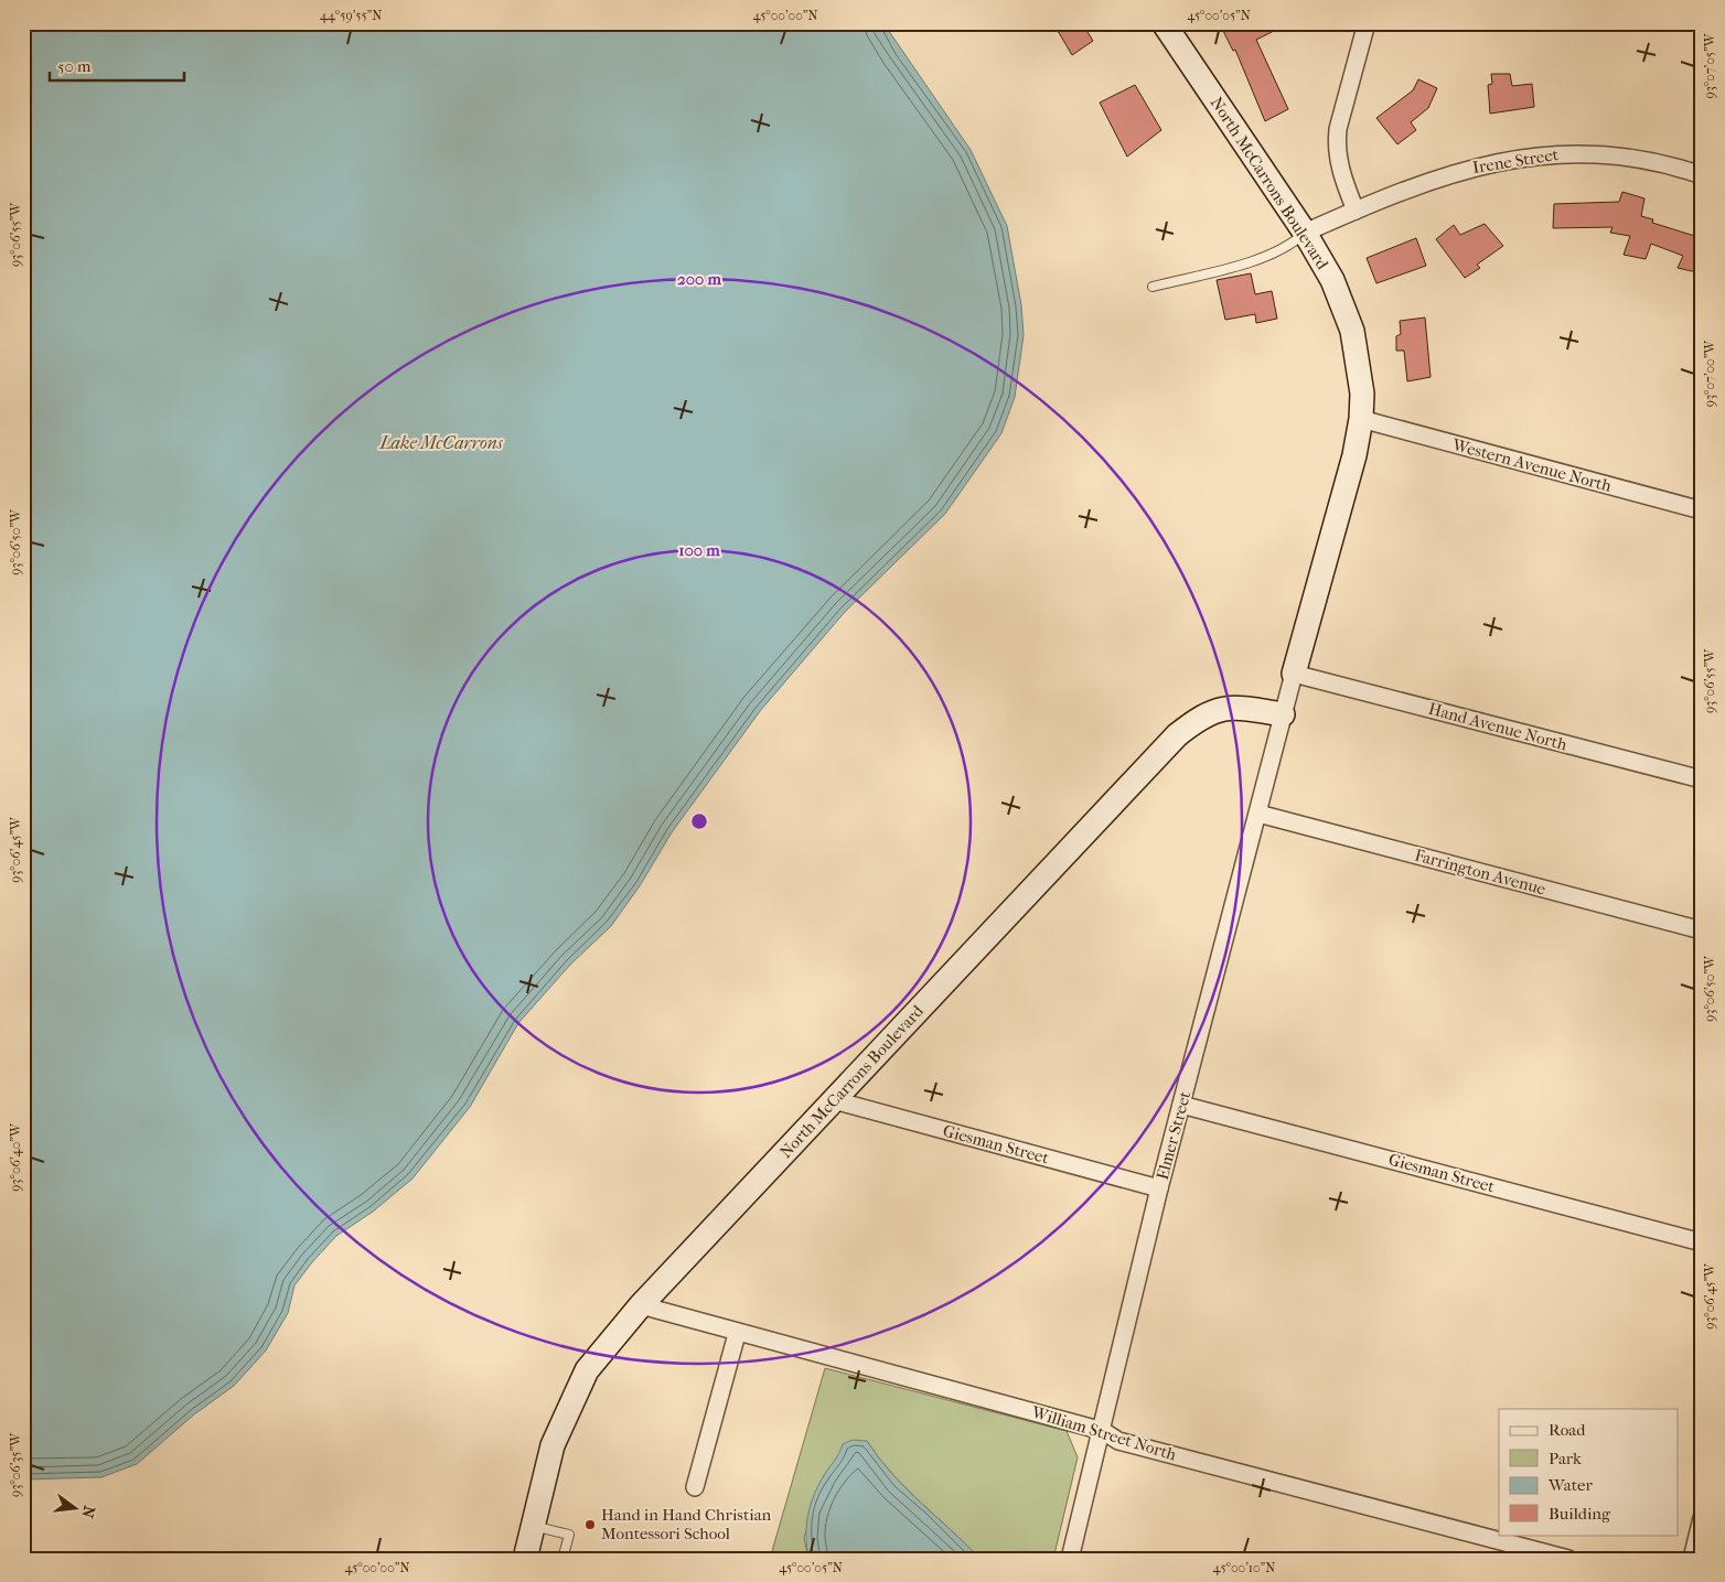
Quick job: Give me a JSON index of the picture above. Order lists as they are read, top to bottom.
{
  "streets": {
    "street": [
      "Irene Street",
      "North McCarrons Boulevard",
      "Western Avenue North",
      "Hand Avenue North",
      "Farrington Avenue",
      "Elmer Street",
      "Giesman Street",
      "William Street North"
    ]
  },
  "crossings": [
    ["Irene Street", "North McCarrons Boulevard"],
    ["North McCarrons Boulevard", "Western Avenue North"],
    ["North McCarrons Boulevard", "Hand Avenue North"],
    ["North McCarrons Boulevard", "Elmer Street"],
    ["North McCarrons Boulevard", "Giesman Street"],
    ["North McCarrons Boulevard", "William Street North"],
    ["Hand Avenue North", "Elmer Street"],
    ["Farrington Avenue", "Elmer Street"],
    ["Elmer Street", "Giesman Street"],
    ["Elmer Street", "William Street North"]
  ],
  "water": ["Lake McCarrons"],
  "places": ["Hand in Hand Christian Montessori School"],
  "legend": [
    "Road",
    "Park",
    "Water",
    "Building"
  ],
  "scale_bar": "50 m",
  "north": "right",
  "coordinates": [
    "44°59'55\"N",
    "45°00'00\"N",
    "45°00'05\"N",
    "93°07'05\"W",
    "93°06'55\"W",
    "93°07'00\"W",
    "93°06'50\"W",
    "93°06'45\"W",
    "93°06'40\"W",
    "93°06'35\"W",
    "45°00'10\"N"
  ],
  "rings": ["200 m", "100 m"]
}
